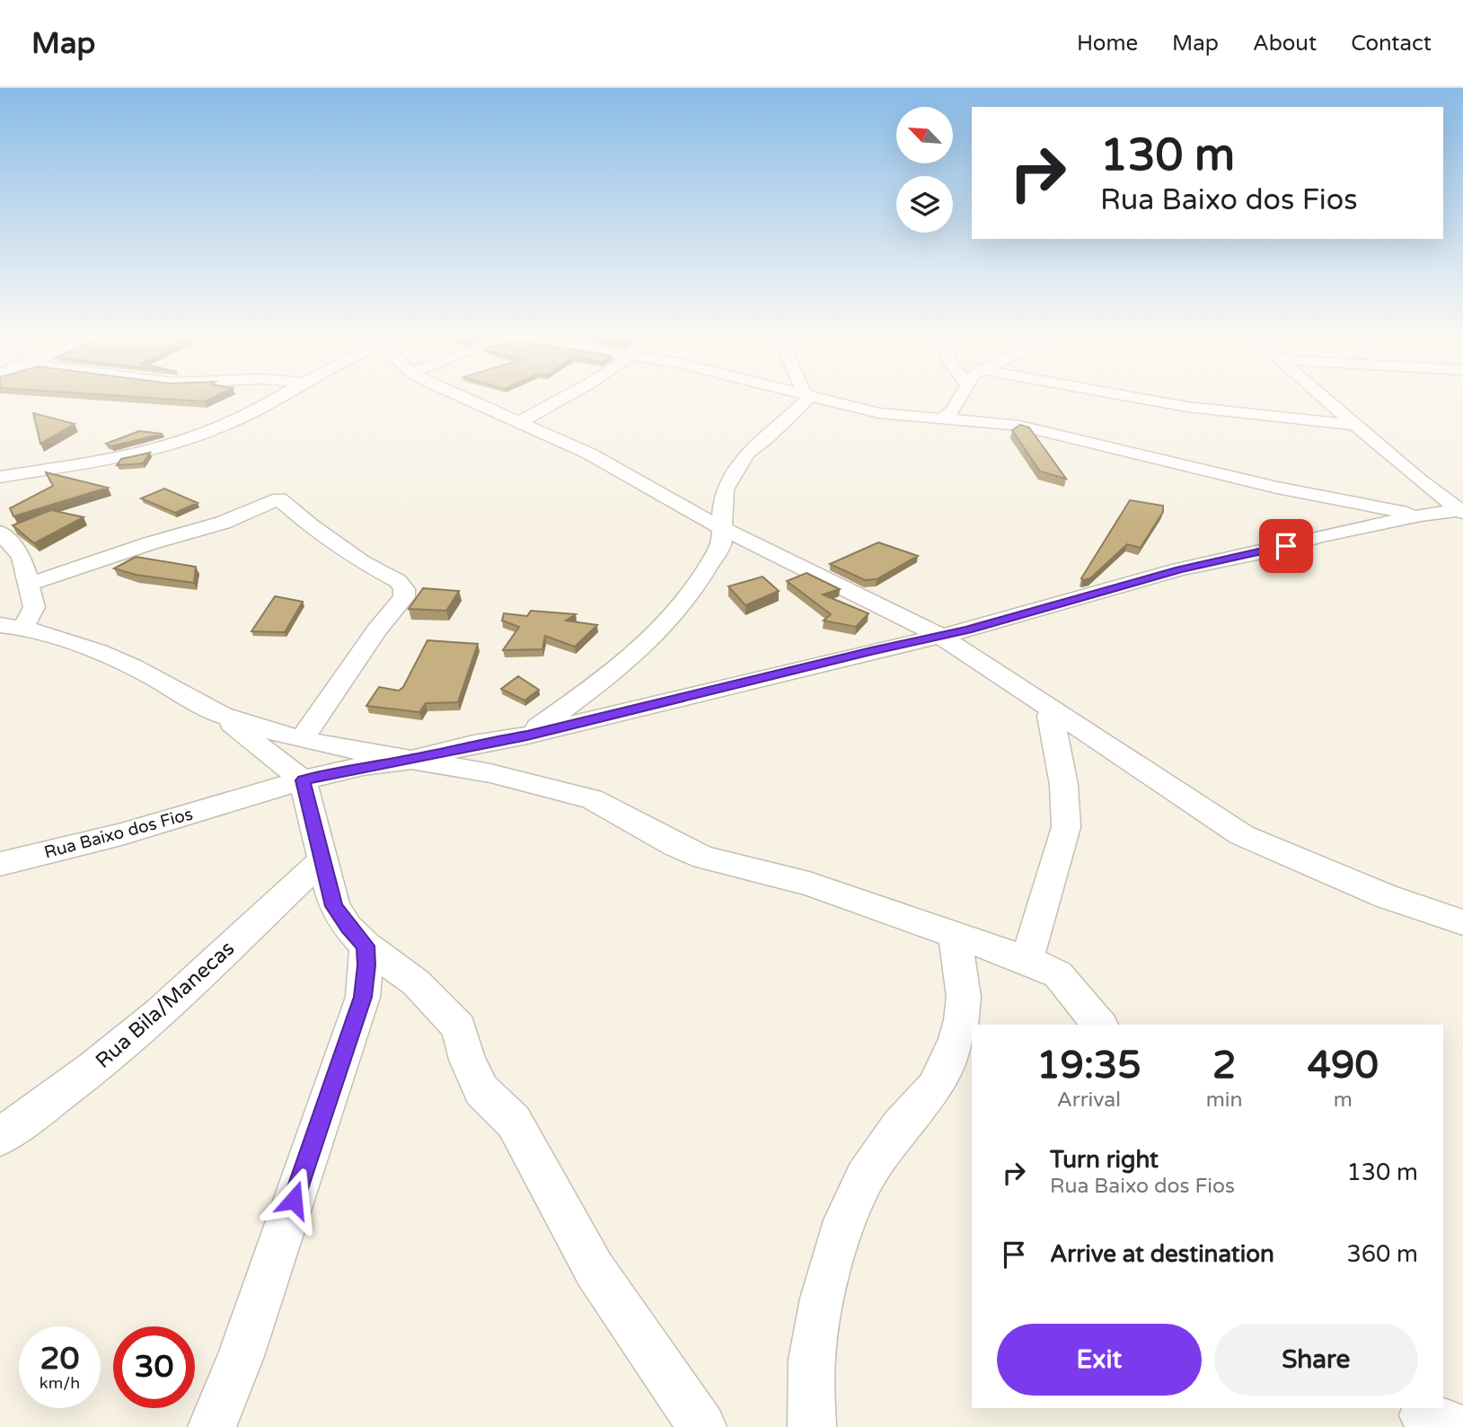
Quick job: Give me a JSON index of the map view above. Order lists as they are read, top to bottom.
{
  "streets": {
    "street": ["Rua Baixo dos Fios", "Rua Bila/Manecas"]
  },
  "north": "top left",
  "page": {
    "header": "Map",
    "nav": [
      "Home",
      "Map",
      "About",
      "Contact"
    ],
    "turn": ["130 m", "Rua Baixo dos Fios"],
    "eta": [
      "19:35",
      "Arrival",
      "2",
      "min",
      "490",
      "m"
    ],
    "list": [
      {
        "name": "Turn right",
        "note": "Rua Baixo dos Fios",
        "value": "130 m"
      },
      {
        "name": "Arrive at destination",
        "value": "360 m"
      }
    ],
    "buttons": ["Exit", "Share"],
    "speed": "20 km/h",
    "limit": "30"
  }
}
